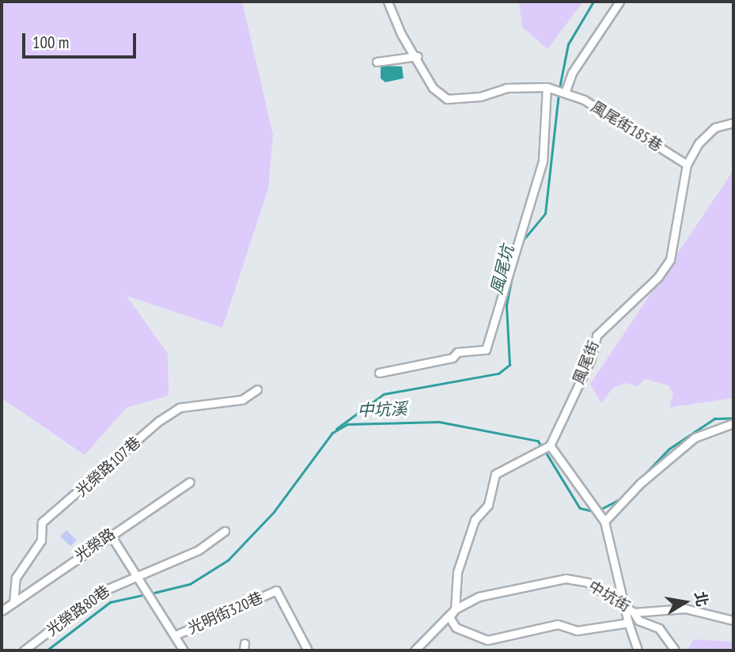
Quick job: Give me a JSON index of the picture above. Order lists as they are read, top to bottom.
{
  "streets": {
    "street": [
      "風尾街185巷",
      "風尾街",
      "光榮路107巷",
      "光榮路",
      "中坑街",
      "光榮路80巷",
      "光明街320巷"
    ]
  },
  "crossings": [
    ["風尾街185巷", "風尾街"],
    ["光榮路107巷", "光榮路"]
  ],
  "water": ["風尾坑", "中坑溪"],
  "scale_bar": "100 m",
  "north": "right"
}
